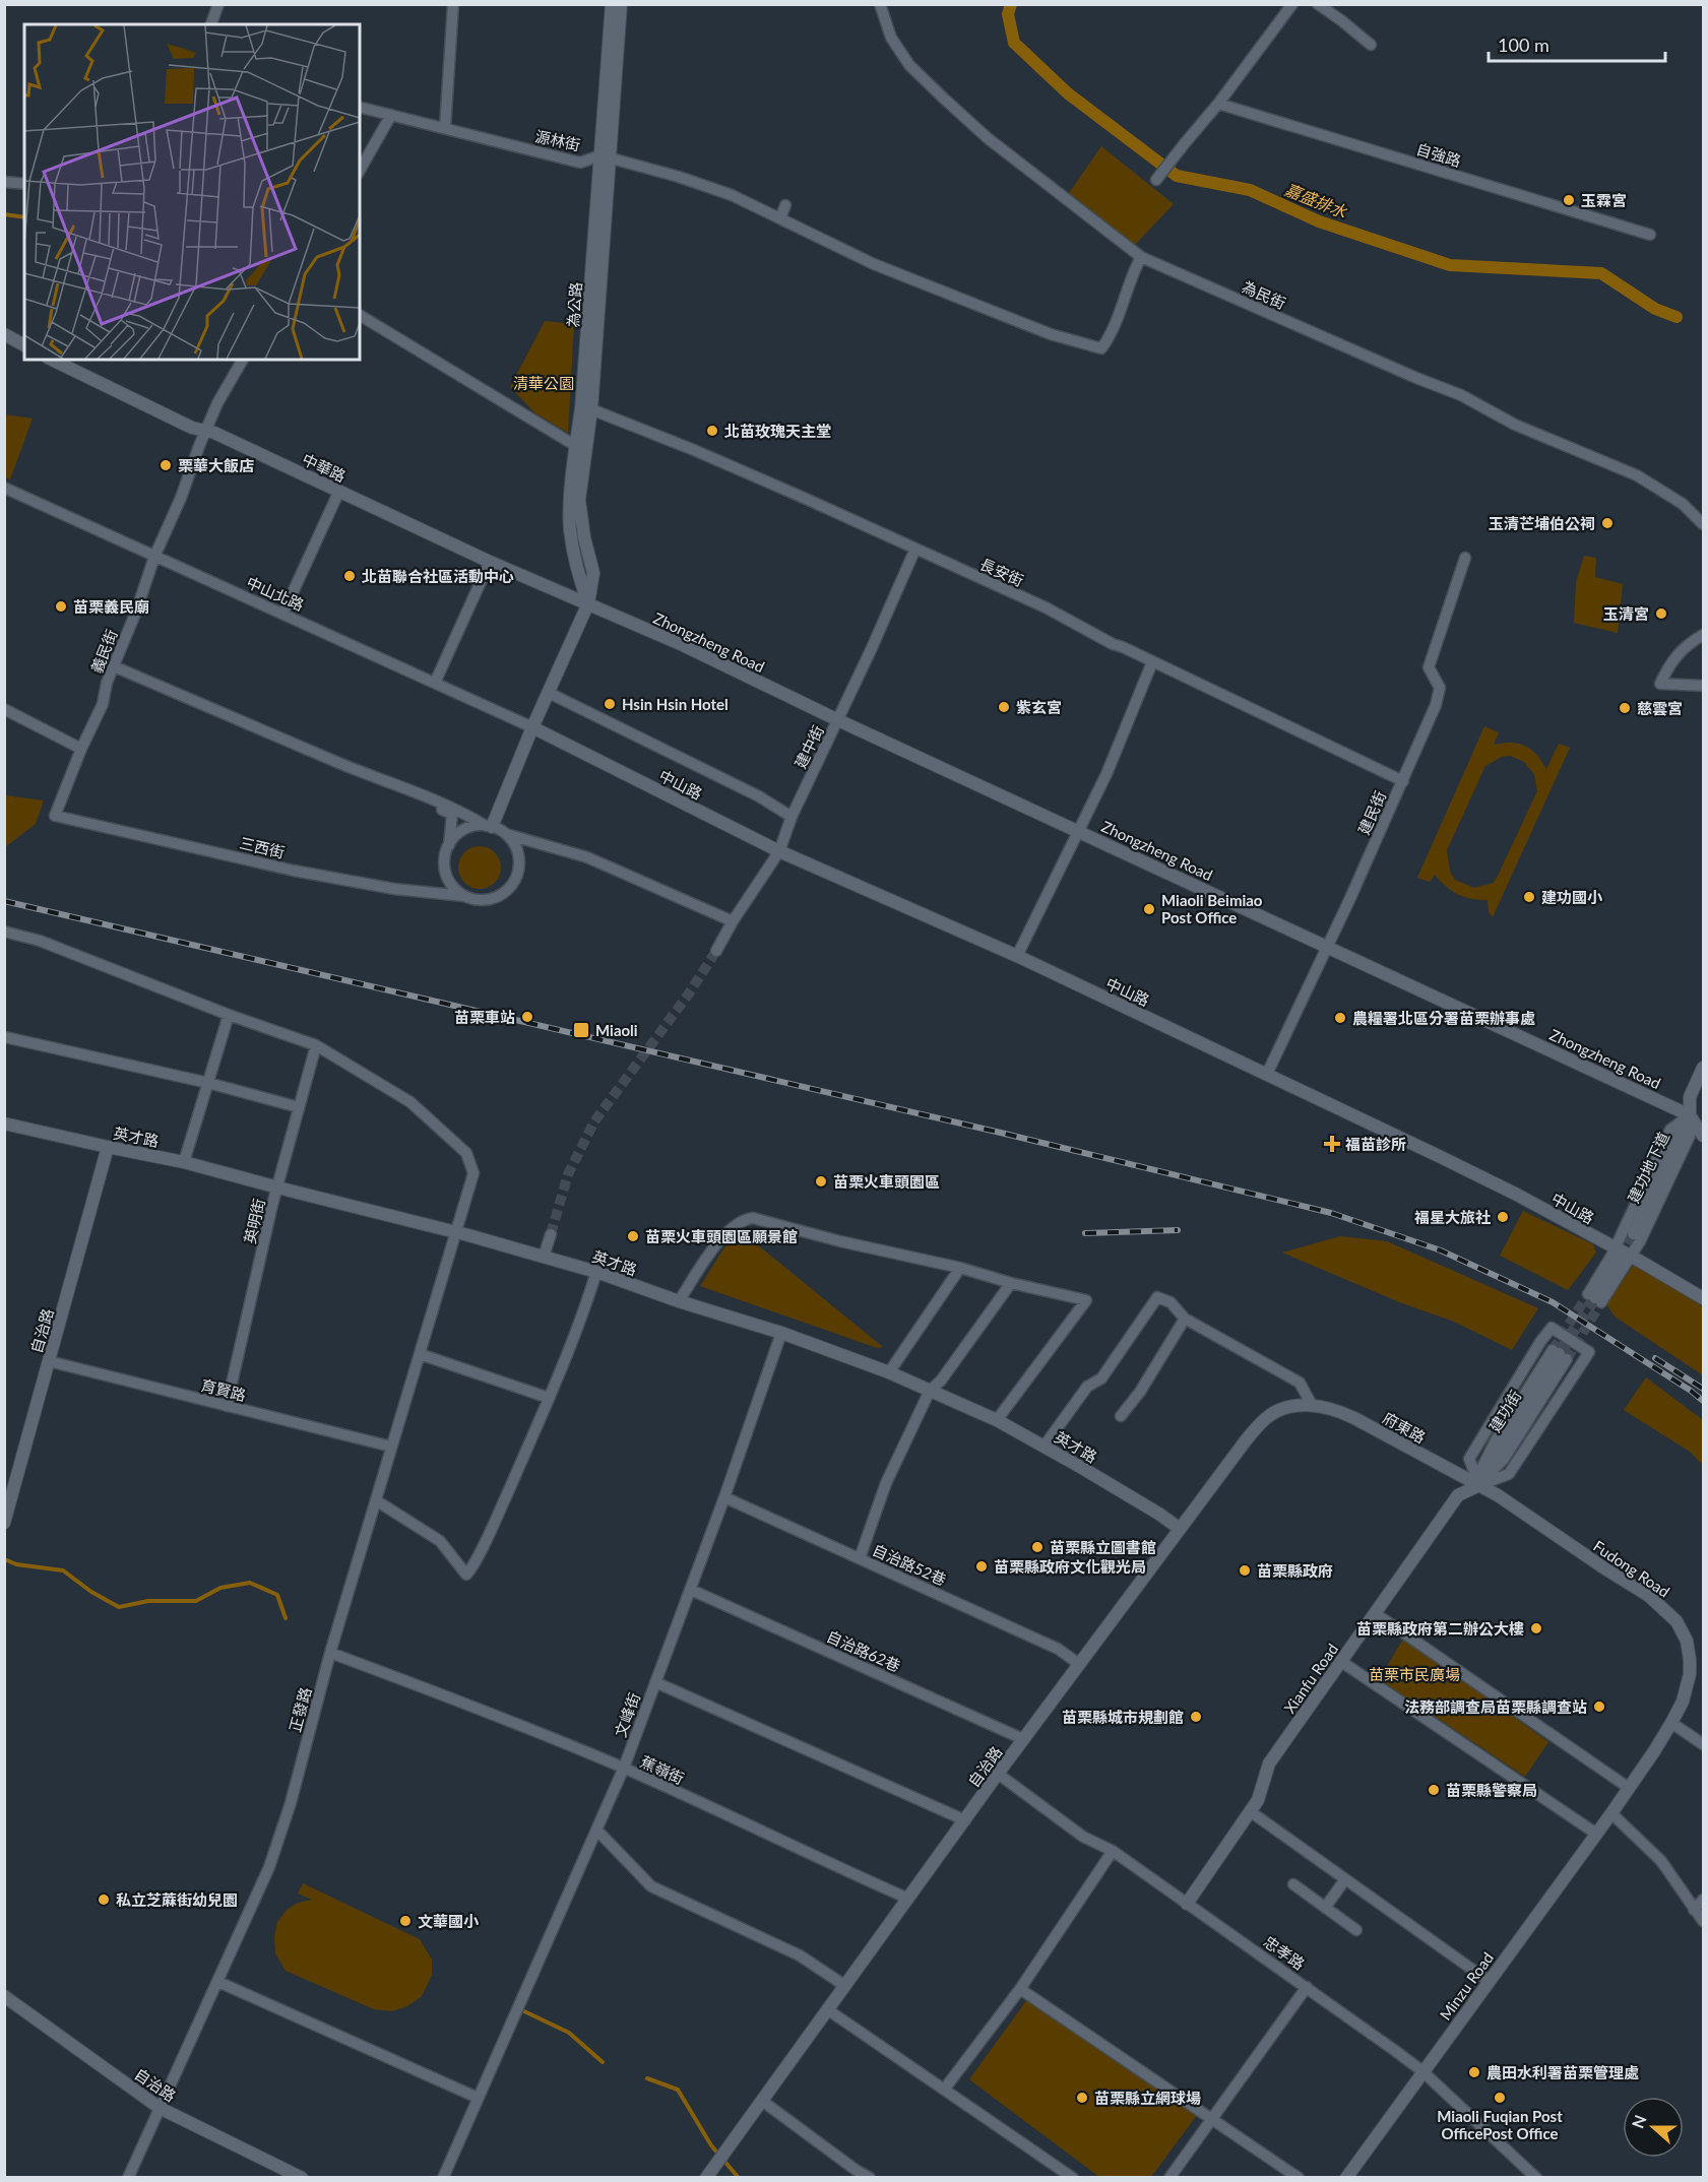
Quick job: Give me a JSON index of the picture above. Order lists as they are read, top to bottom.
{
  "streets": {
    "street": [
      "源林街",
      "自強路",
      "為民街",
      "為公路",
      "中華路",
      "長安街",
      "中山北路",
      "Zhongzheng Road",
      "義民街",
      "建中街",
      "中山路",
      "建民街",
      "三西街",
      "英才路",
      "建功地下道",
      "英明街",
      "自治路",
      "育賢路",
      "建功街",
      "府東路",
      "自治路52巷",
      "Fudong Road",
      "自治路62巷",
      "Xianfu Road",
      "正發路",
      "文峰街",
      "蕉嶺街",
      "忠孝路",
      "Minzu Road"
    ]
  },
  "crossings": [
    ["源林街", "為民街"],
    ["源林街", "為公路"],
    ["為公路", "中華路"],
    ["為公路", "長安街"],
    ["為公路", "Zhongzheng Road"],
    ["中華路", "Zhongzheng Road"],
    ["中華路", "義民街"],
    ["長安街", "建中街"],
    ["長安街", "建民街"],
    ["中山北路", "義民街"],
    ["中山北路", "中山路"],
    ["Zhongzheng Road", "建中街"],
    ["Zhongzheng Road", "建民街"],
    ["Zhongzheng Road", "建功地下道"],
    ["義民街", "三西街"],
    ["建中街", "中山路"],
    ["中山路", "建民街"],
    ["英才路", "英明街"],
    ["英才路", "自治路"],
    ["英才路", "正發路"],
    ["英才路", "文峰街"],
    ["英明街", "育賢路"],
    ["英明街", "正發路"],
    ["自治路", "育賢路"],
    ["自治路", "府東路"],
    ["自治路", "自治路52巷"],
    ["自治路", "自治路62巷"],
    ["自治路", "正發路"],
    ["自治路", "蕉嶺街"],
    ["自治路", "忠孝路"],
    ["育賢路", "正發路"],
    ["建功街", "府東路"],
    ["建功街", "Fudong Road"],
    ["建功街", "Xianfu Road"],
    ["府東路", "Fudong Road"],
    ["府東路", "Xianfu Road"],
    ["自治路52巷", "文峰街"],
    ["Fudong Road", "Xianfu Road"],
    ["Fudong Road", "Minzu Road"],
    ["自治路62巷", "文峰街"],
    ["Xianfu Road", "忠孝路"],
    ["正發路", "蕉嶺街"],
    ["文峰街", "蕉嶺街"],
    ["忠孝路", "Minzu Road"]
  ],
  "water": ["嘉盛排水"],
  "parks": ["清華公園", "苗栗市民廣場"],
  "places": {
    "other": [
      "玉霖宮",
      "北苗玫瑰天主堂",
      "栗華大飯店",
      "玉清芒埔伯公祠",
      "北苗聯合社區活動中心",
      "苗栗義民廟",
      "玉清宮",
      "Hsin Hsin Hotel",
      "紫玄宮",
      "慈雲宮",
      "建功國小",
      "Miaoli Beimiao Post Office",
      "苗栗車站",
      "農糧署北區分署苗栗辦事處",
      "苗栗火車頭園區",
      "福星大旅社",
      "苗栗火車頭園區願景館",
      "苗栗縣立圖書館",
      "苗栗縣政府文化觀光局",
      "苗栗縣政府",
      "苗栗縣政府第二辦公大樓",
      "法務部調查局苗栗縣調查站",
      "苗栗縣城市規劃館",
      "苗栗縣警察局",
      "私立芝蔴街幼兒園",
      "文華國小",
      "農田水利署苗栗管理處",
      "苗栗縣立網球場",
      "Miaoli Fuqian Post OfficePost Office"
    ],
    "transit": ["Miaoli"],
    "health": ["福苗診所"]
  },
  "scale_bar": "100 m",
  "north": "left"
}
